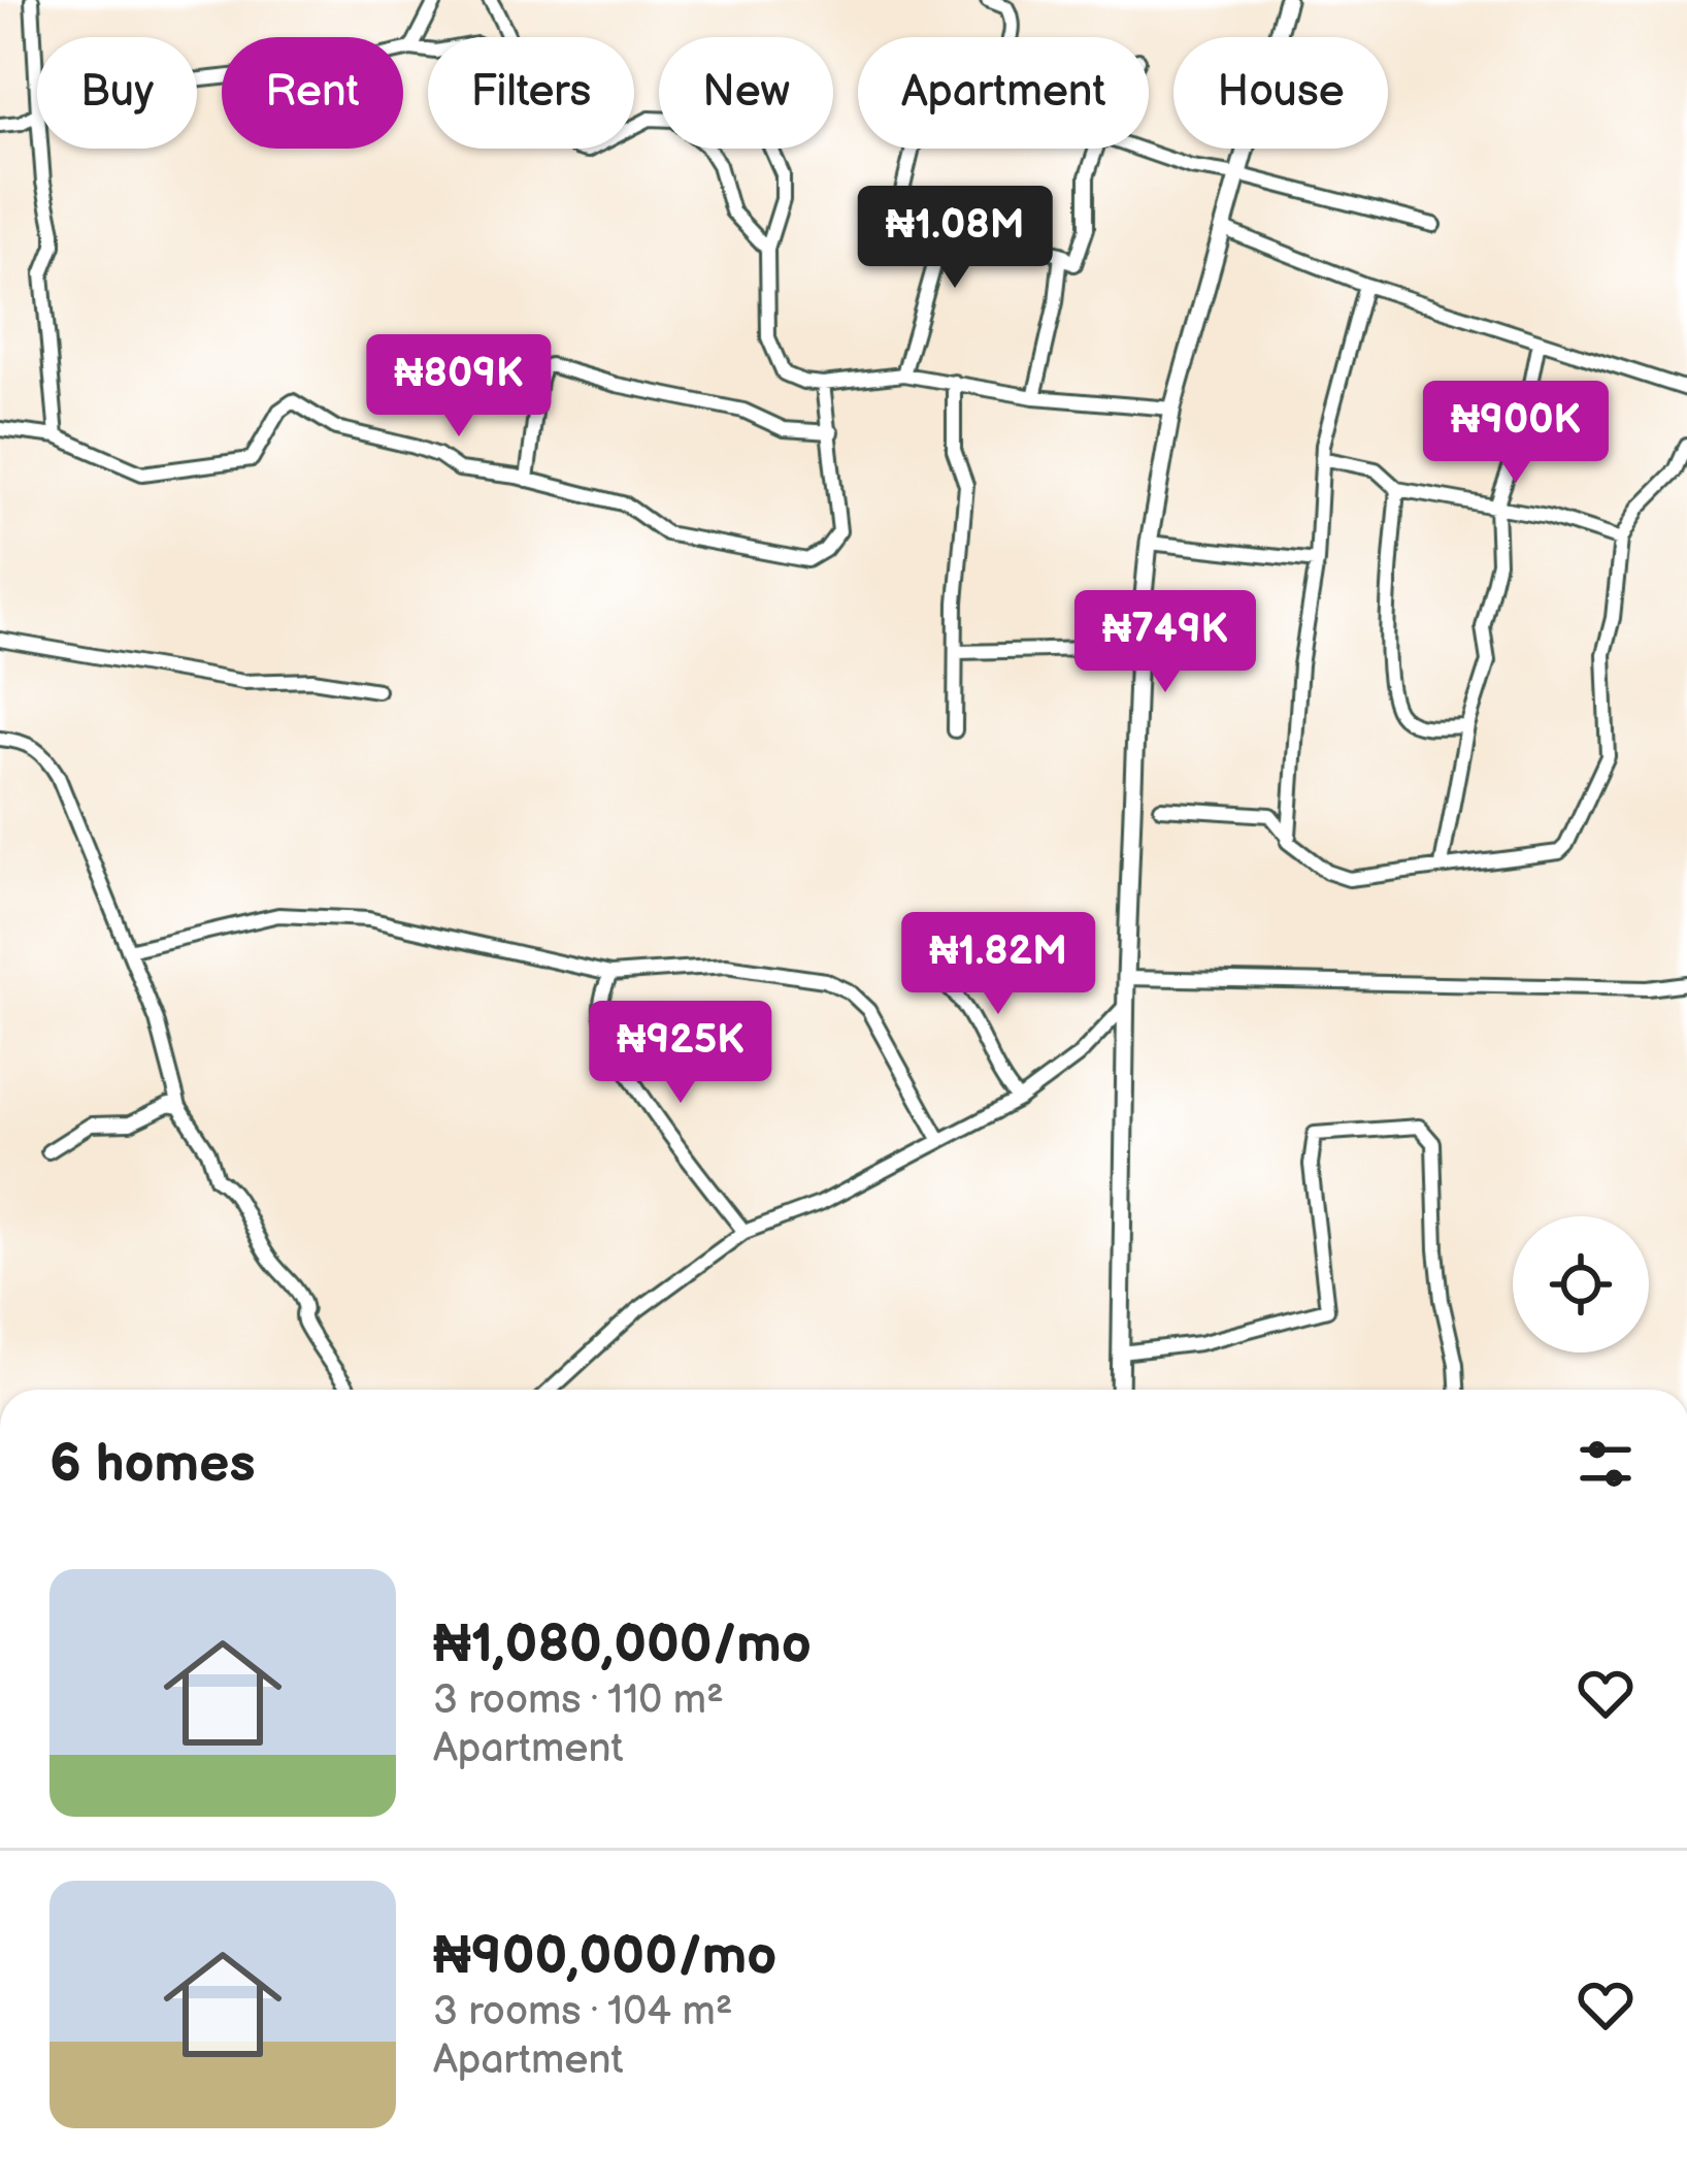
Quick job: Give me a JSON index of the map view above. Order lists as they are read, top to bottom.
{
  "page": {
    "chip": [
      "Buy",
      "Rent",
      "Filters",
      "New",
      "Apartment",
      "House"
    ],
    "price": [
      "₦1.08M",
      "₦809K",
      "₦900K",
      "₦749K",
      "₦1.82M",
      "₦925K"
    ],
    "heading": "6 homes",
    "list": [
      {
        "name": "₦1,080,000/mo",
        "note": "3 rooms · 110 m² · Apartment"
      },
      {
        "name": "₦900,000/mo",
        "note": "3 rooms · 104 m² · Apartment"
      }
    ]
  }
}
